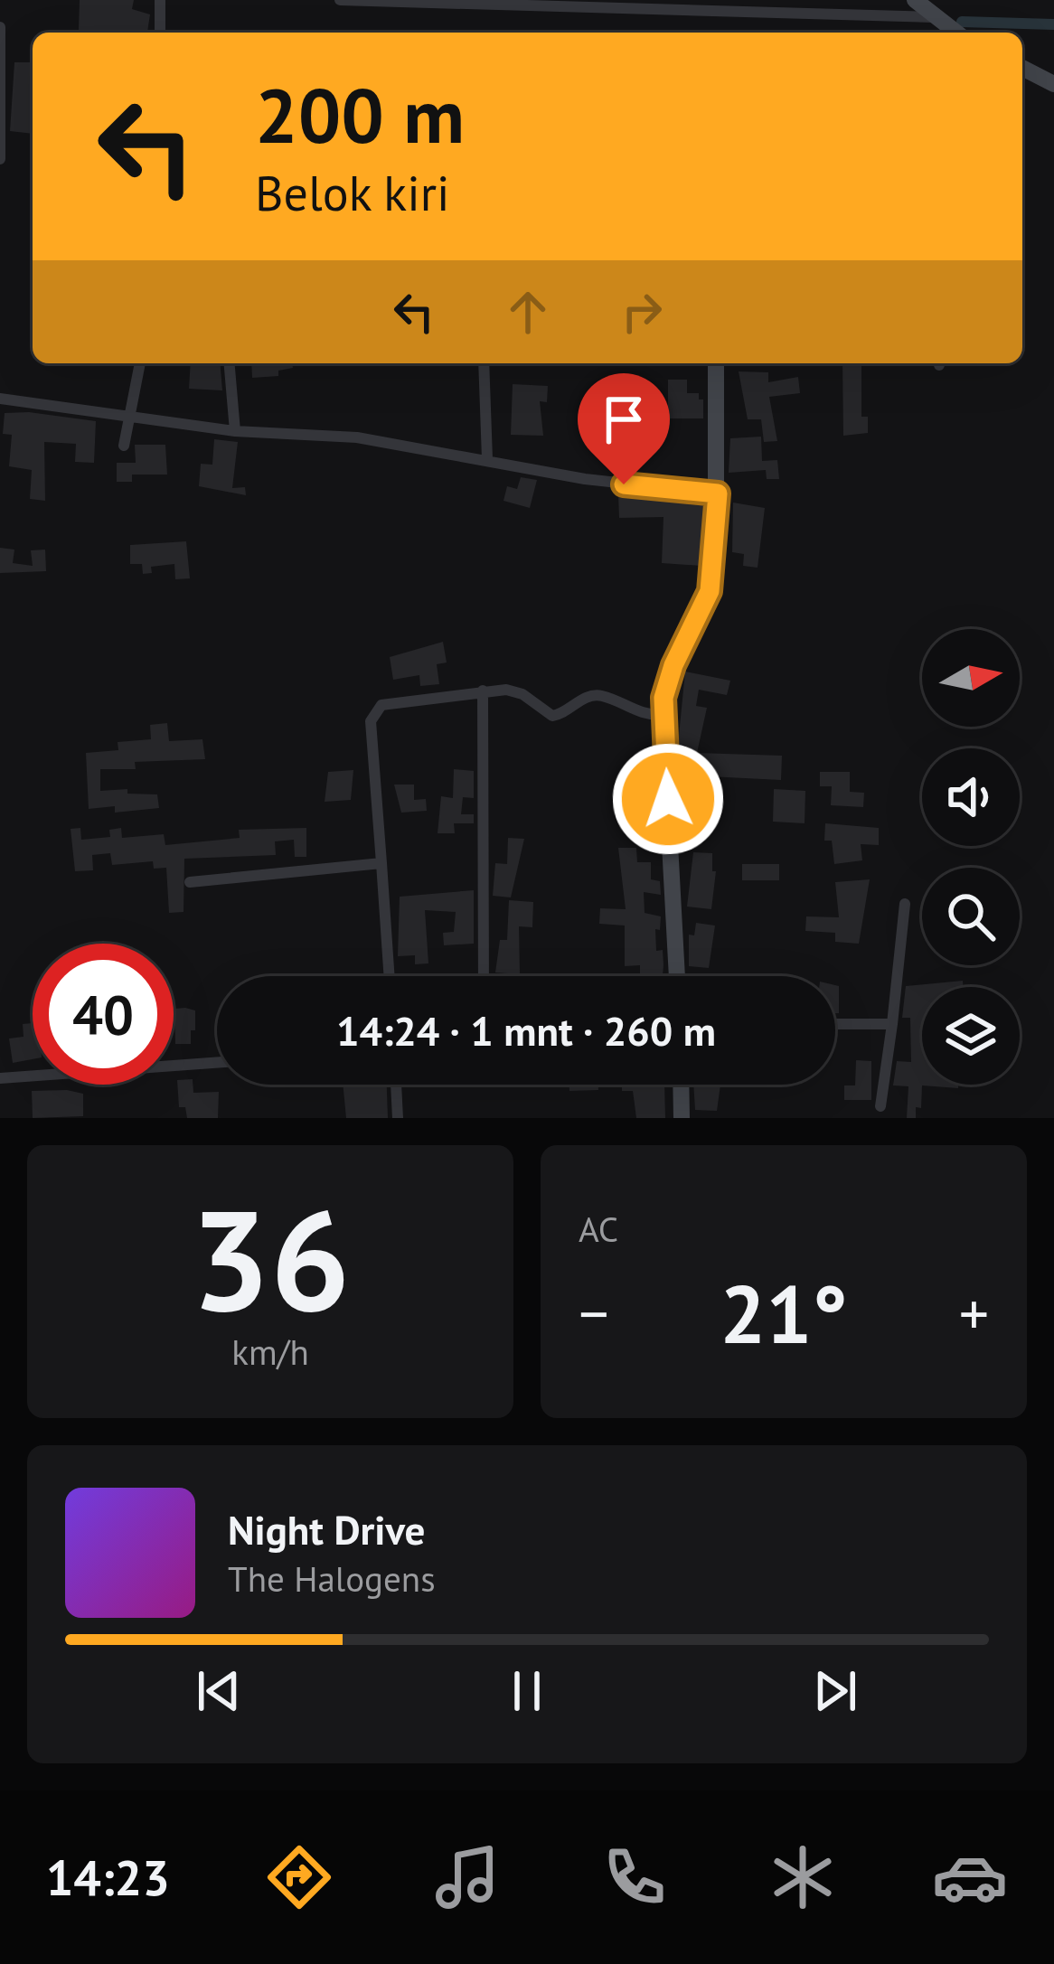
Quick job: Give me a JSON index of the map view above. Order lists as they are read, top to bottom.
{
  "north": "right",
  "page": {
    "turn": ["200 m", "Belok kiri"],
    "limit": "40",
    "trip": "14:24 · 1 mnt · 260 m",
    "tile": [
      ["36", "km/h"],
      "AC"
    ],
    "heat": ["−", "21°", "+"],
    "song": ["Night Drive", "The Halogens"],
    "tabs": "14:23"
  }
}
